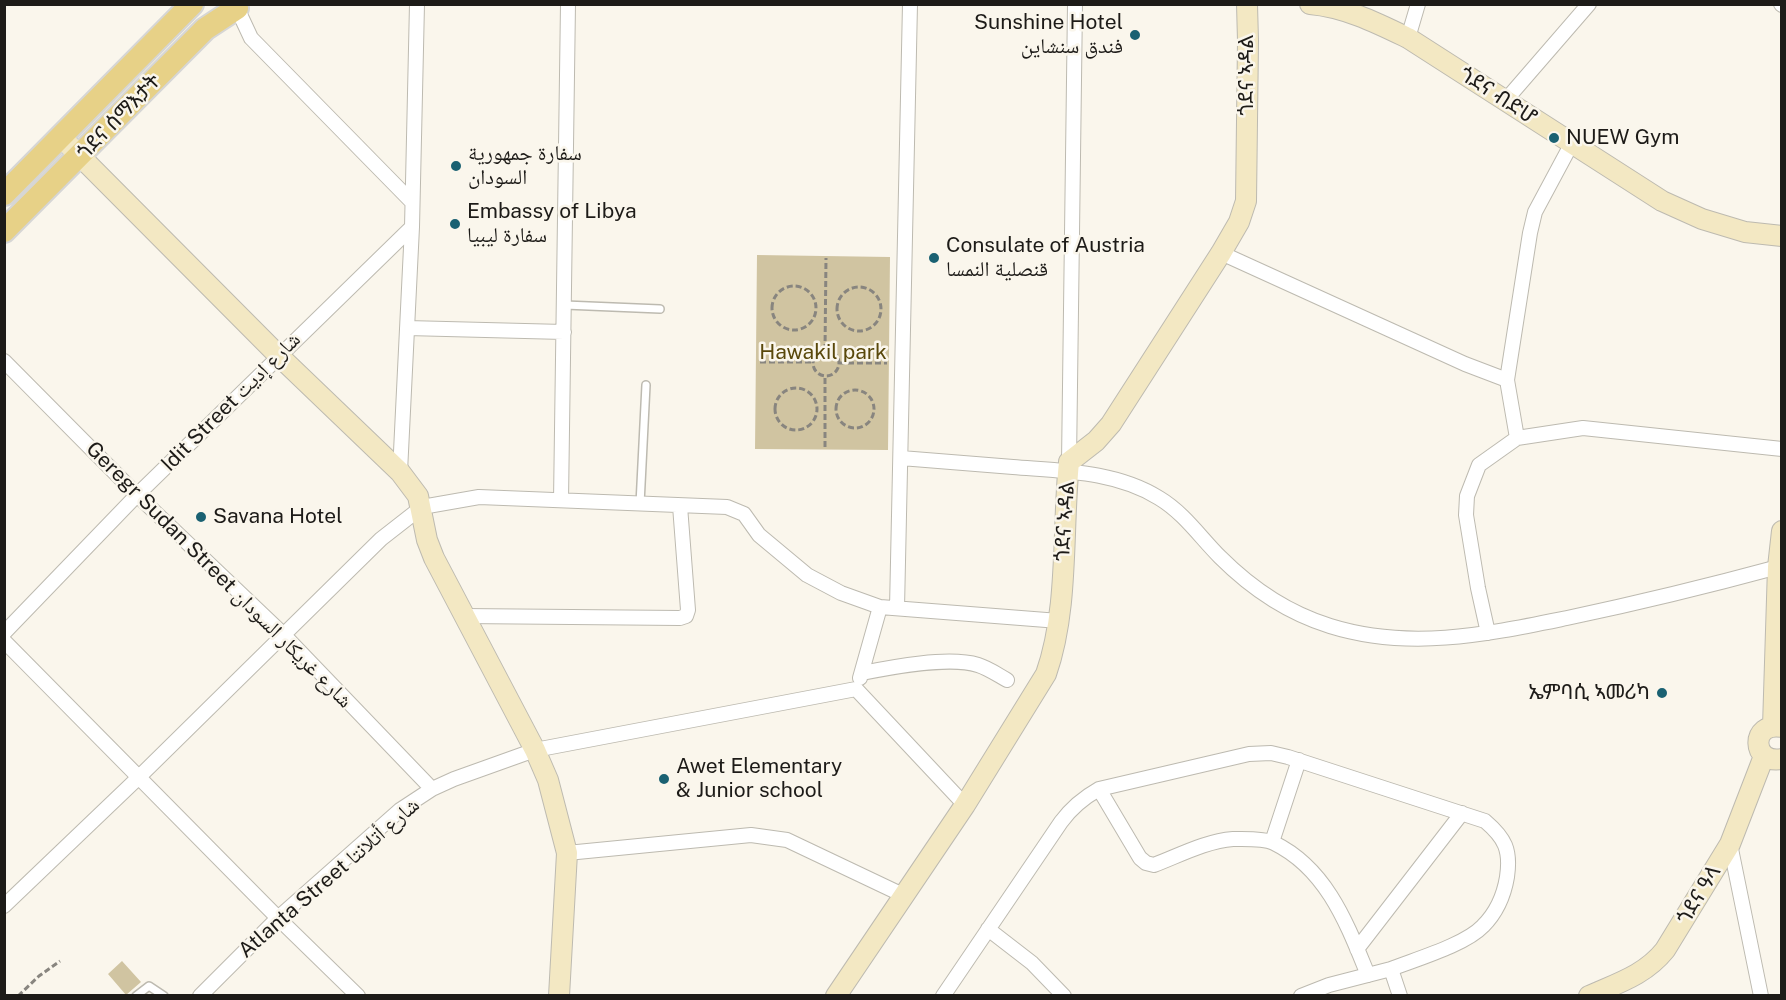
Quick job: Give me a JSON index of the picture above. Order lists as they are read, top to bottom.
{
  "streets": {
    "main road": ["ጎደና ሰማእታት"],
    "street": [
      "ጎደና ኣዳል",
      "ጎደና ብድሆ",
      "Idit Street شارع إديت",
      "Geregr Sudan Street شارع غريكار السودان",
      "Atlanta Street شارع أتلانتا",
      "ጎደና ዓላ"
    ]
  },
  "crossings": [
    ["Idit Street شارع إديت", "Geregr Sudan Street شارع غريكار السودان"],
    ["Geregr Sudan Street شارع غريكار السودان", "Atlanta Street شارع أتلانتا"]
  ],
  "parks": ["Hawakil park"],
  "places": [
    "Sunshine Hotel فندق سنشاين",
    "NUEW Gym",
    "سفارة جمهورية السودان",
    "Embassy of Libya سفارة ليبيا",
    "Consulate of Austria قنصلية النمسا",
    "Savana Hotel",
    "ኤምባሲ ኣመሪካ",
    "Awet Elementary & Junior school"
  ]
}
